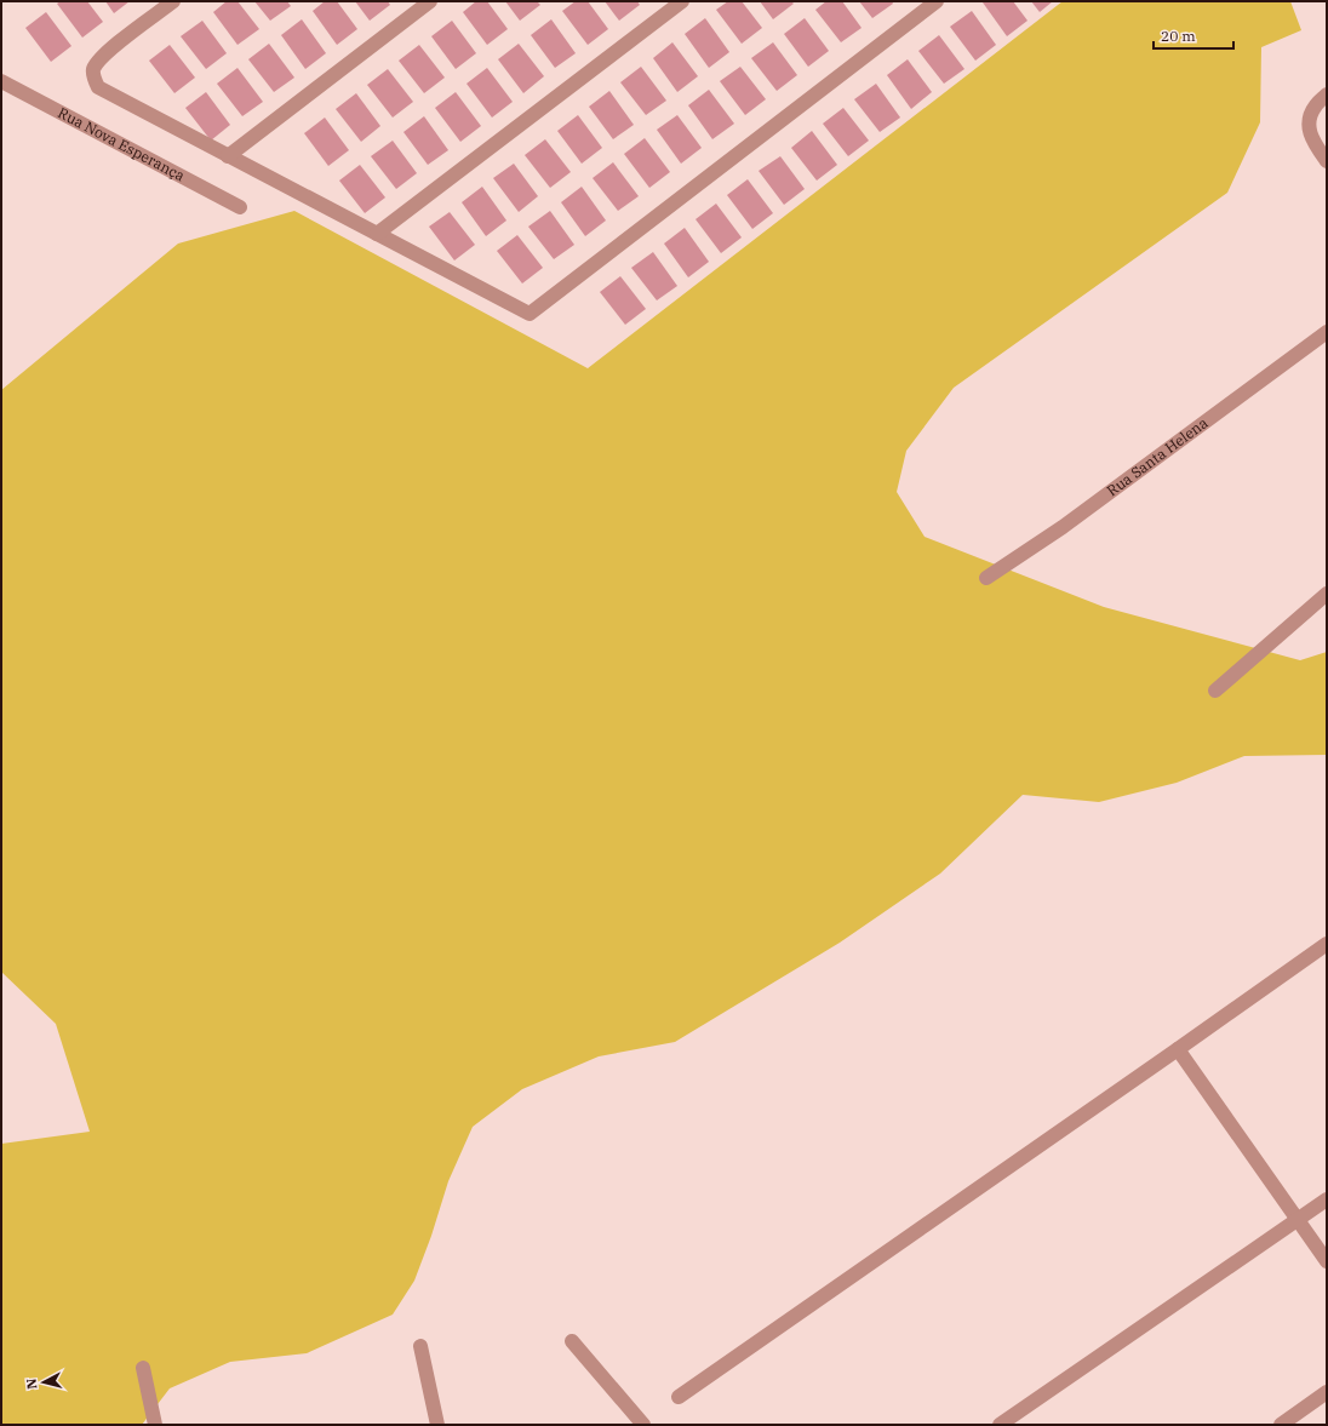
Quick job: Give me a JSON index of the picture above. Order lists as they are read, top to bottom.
{
  "streets": {
    "street": ["Rua Nova Esperança", "Rua Santa Helena"]
  },
  "scale_bar": "20 m",
  "north": "left"
}
